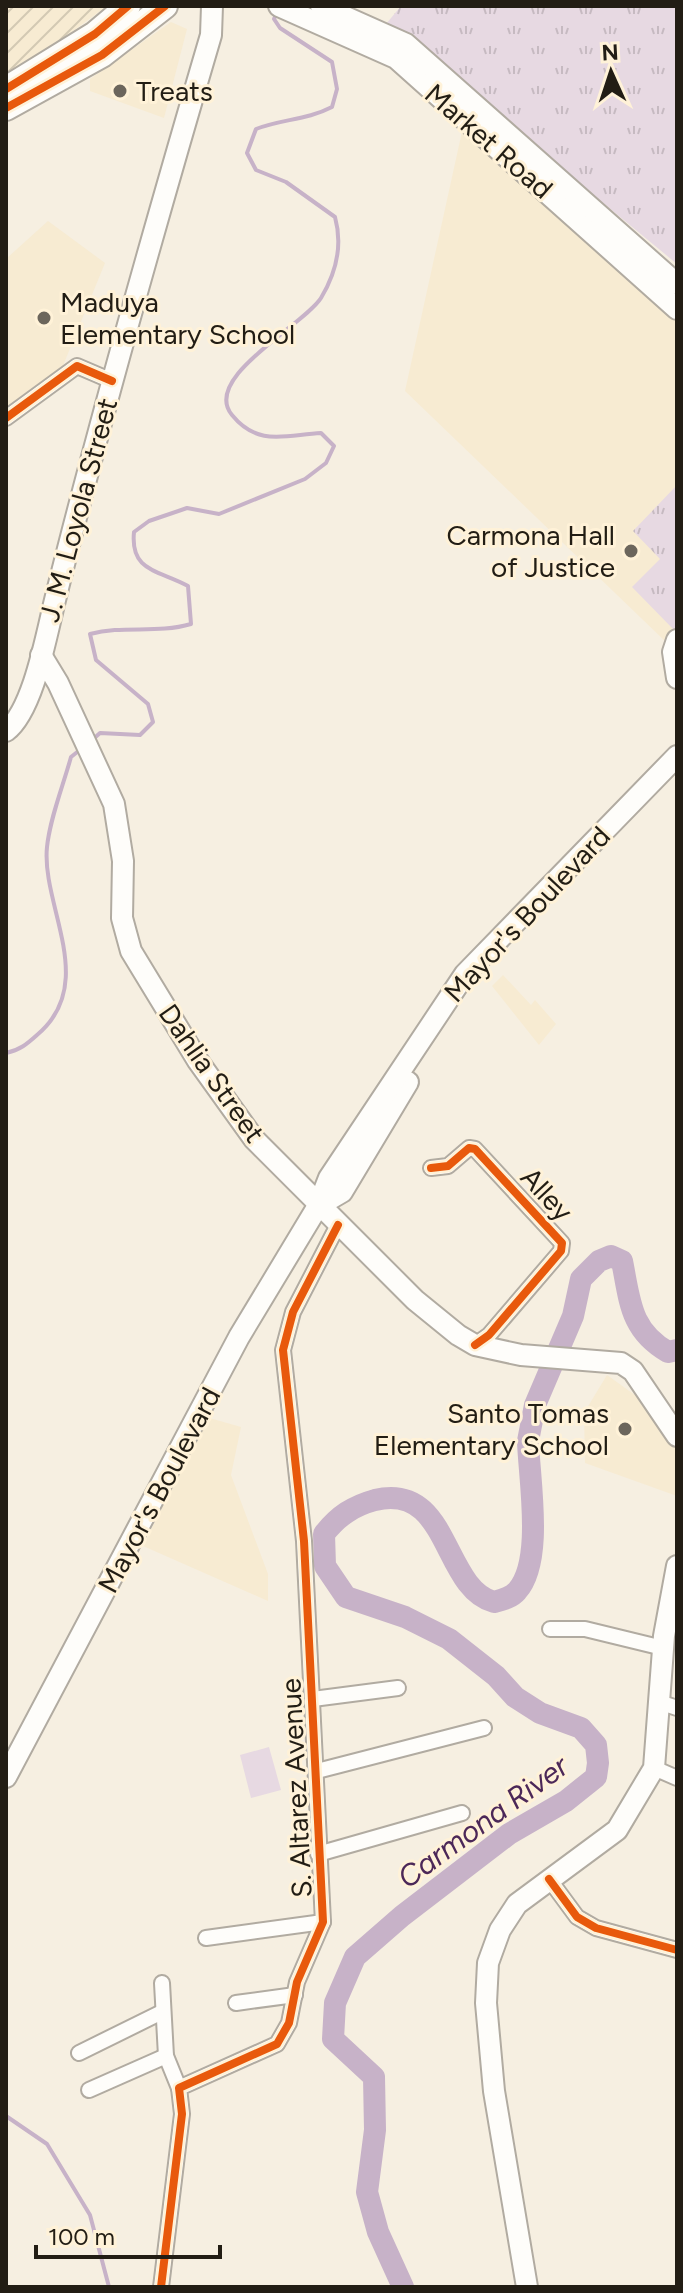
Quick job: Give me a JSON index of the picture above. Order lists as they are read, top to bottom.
{
  "streets": {
    "main road": [
      "Market Road",
      "J. M. Loyola Street",
      "Mayor's Boulevard",
      "Dahlia Street"
    ],
    "street": ["Alley", "S. Altarez Avenue"]
  },
  "crossings": [
    ["J. M. Loyola Street", "Dahlia Street"],
    ["Mayor's Boulevard", "Dahlia Street"],
    ["Dahlia Street", "Alley"],
    ["Dahlia Street", "S. Altarez Avenue"]
  ],
  "water": ["Carmona River"],
  "places": [
    "Treats",
    "Maduya Elementary School",
    "Carmona Hall of Justice",
    "Santo Tomas Elementary School"
  ],
  "scale_bar": "100 m",
  "north": "top"
}
